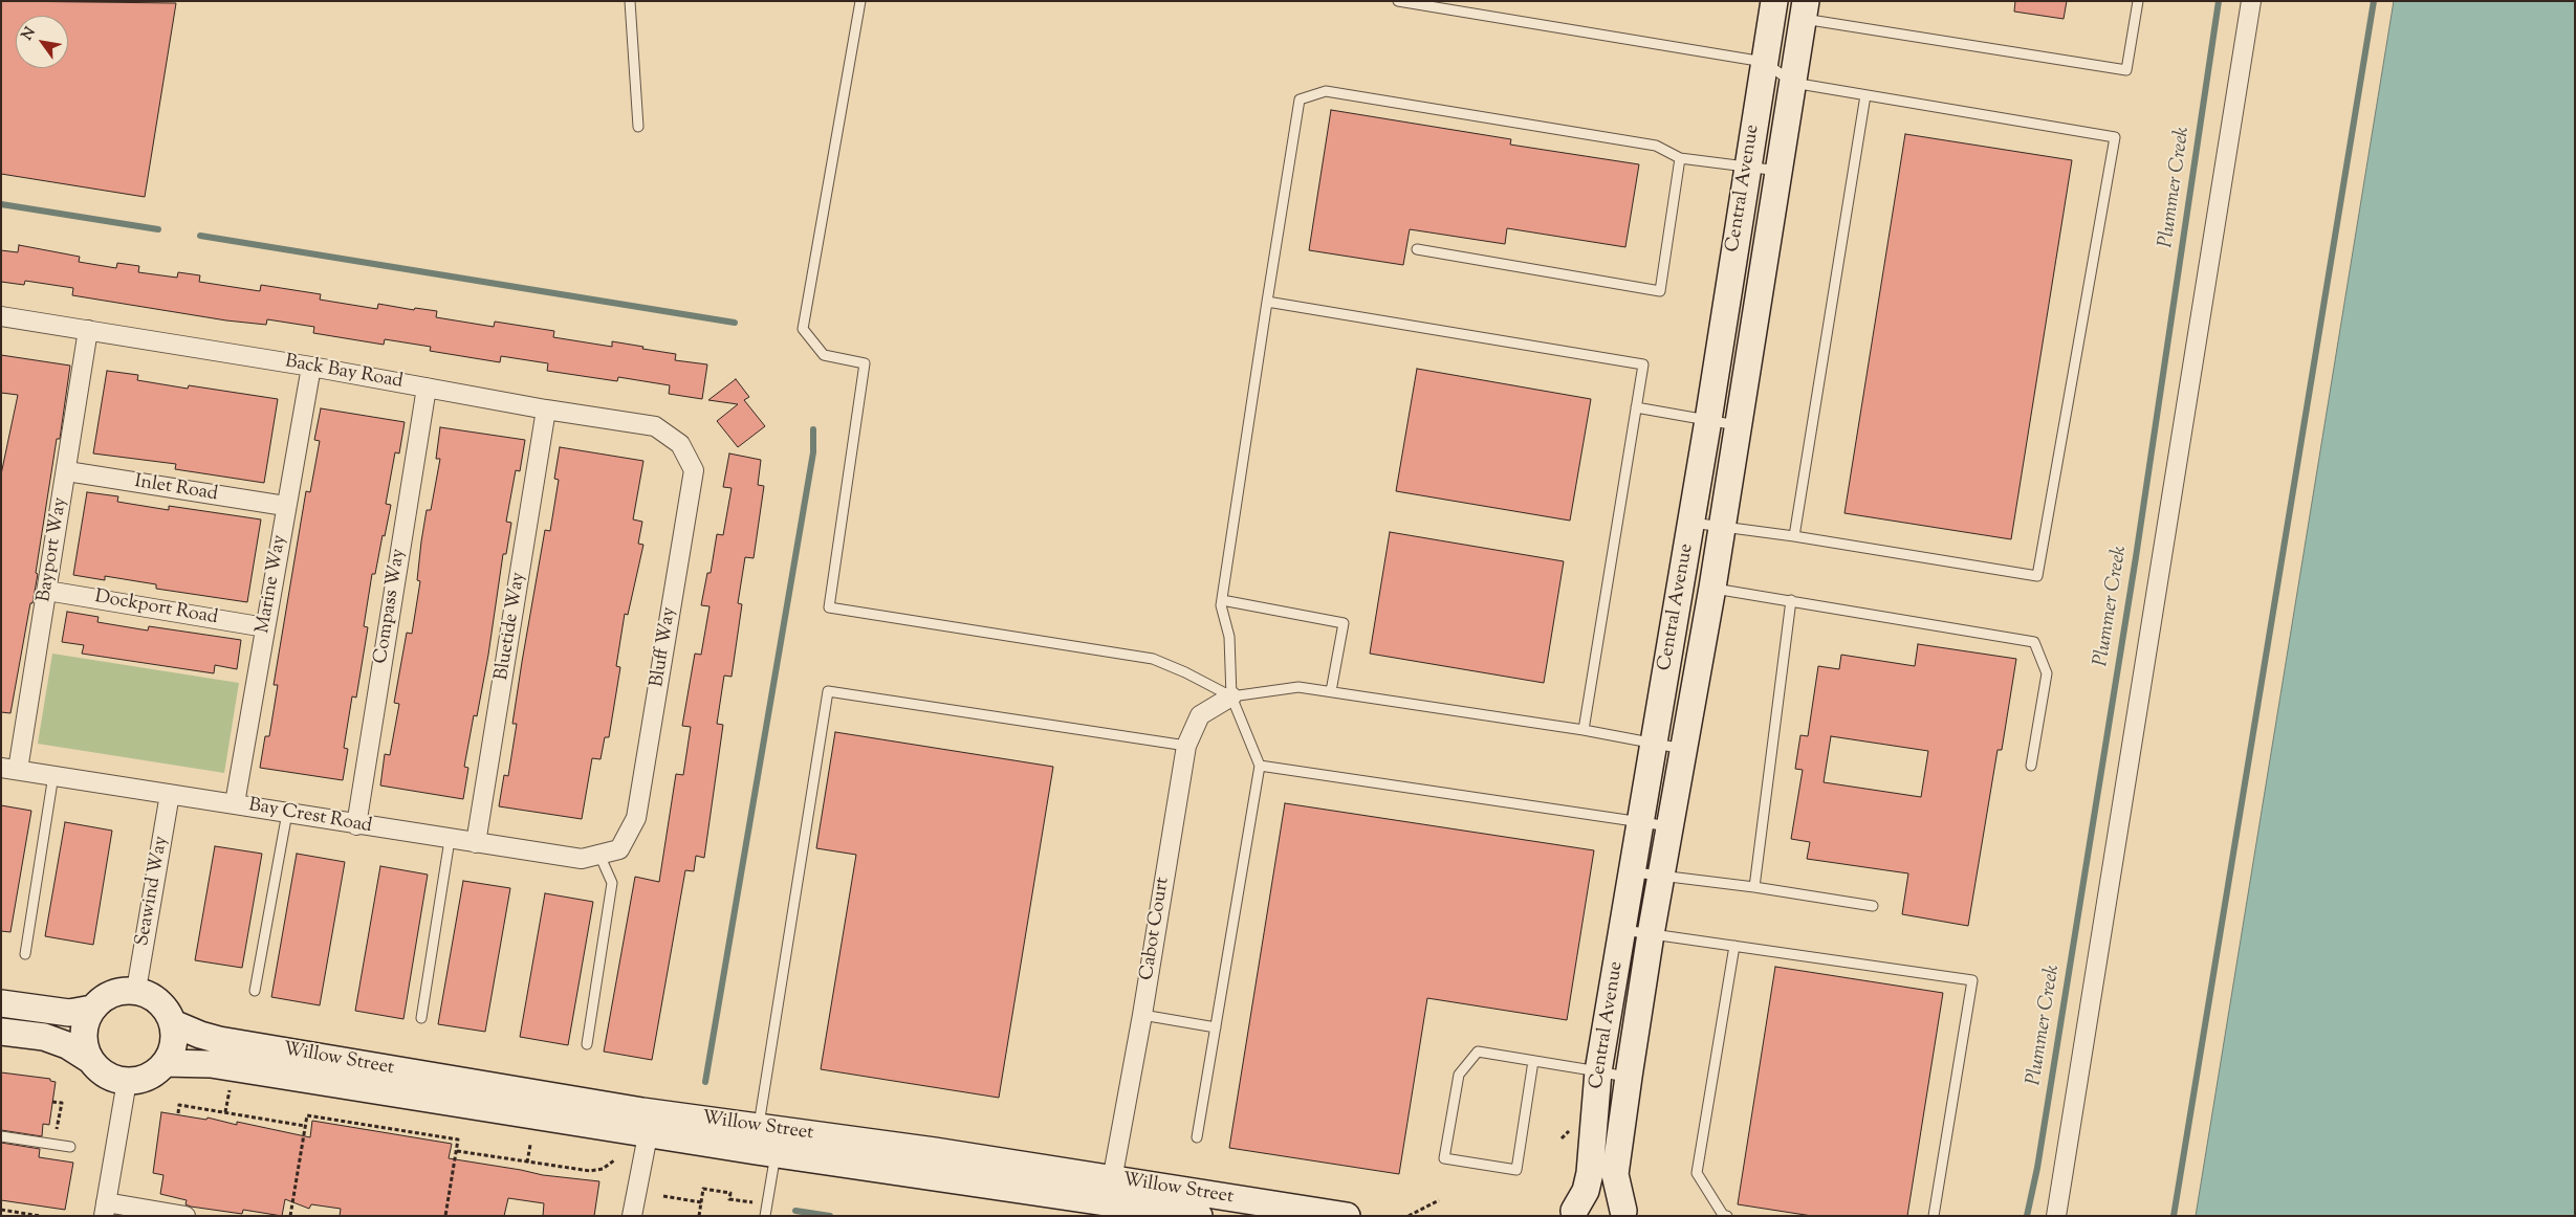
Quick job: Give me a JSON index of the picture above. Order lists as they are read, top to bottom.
{
  "streets": {
    "street": [
      "Central Avenue",
      "Back Bay Road",
      "Inlet Road",
      "Bayport Way",
      "Marine Way",
      "Compass Way",
      "Dockport Road",
      "Bluetide Way",
      "Bluff Way",
      "Bay Crest Road",
      "Seawind Way",
      "Cabot Court",
      "Willow Street"
    ]
  },
  "crossings": [
    ["Back Bay Road", "Bayport Way"],
    ["Back Bay Road", "Marine Way"],
    ["Back Bay Road", "Compass Way"],
    ["Back Bay Road", "Bluetide Way"],
    ["Back Bay Road", "Bluff Way"],
    ["Inlet Road", "Bayport Way"],
    ["Inlet Road", "Marine Way"],
    ["Bayport Way", "Dockport Road"],
    ["Bayport Way", "Bay Crest Road"],
    ["Marine Way", "Dockport Road"],
    ["Marine Way", "Bay Crest Road"],
    ["Compass Way", "Bay Crest Road"],
    ["Bluetide Way", "Bay Crest Road"],
    ["Bluff Way", "Bay Crest Road"],
    ["Bay Crest Road", "Seawind Way"],
    ["Seawind Way", "Willow Street"],
    ["Cabot Court", "Willow Street"]
  ],
  "water": ["Plummer Creek"],
  "north": "top left"
}
